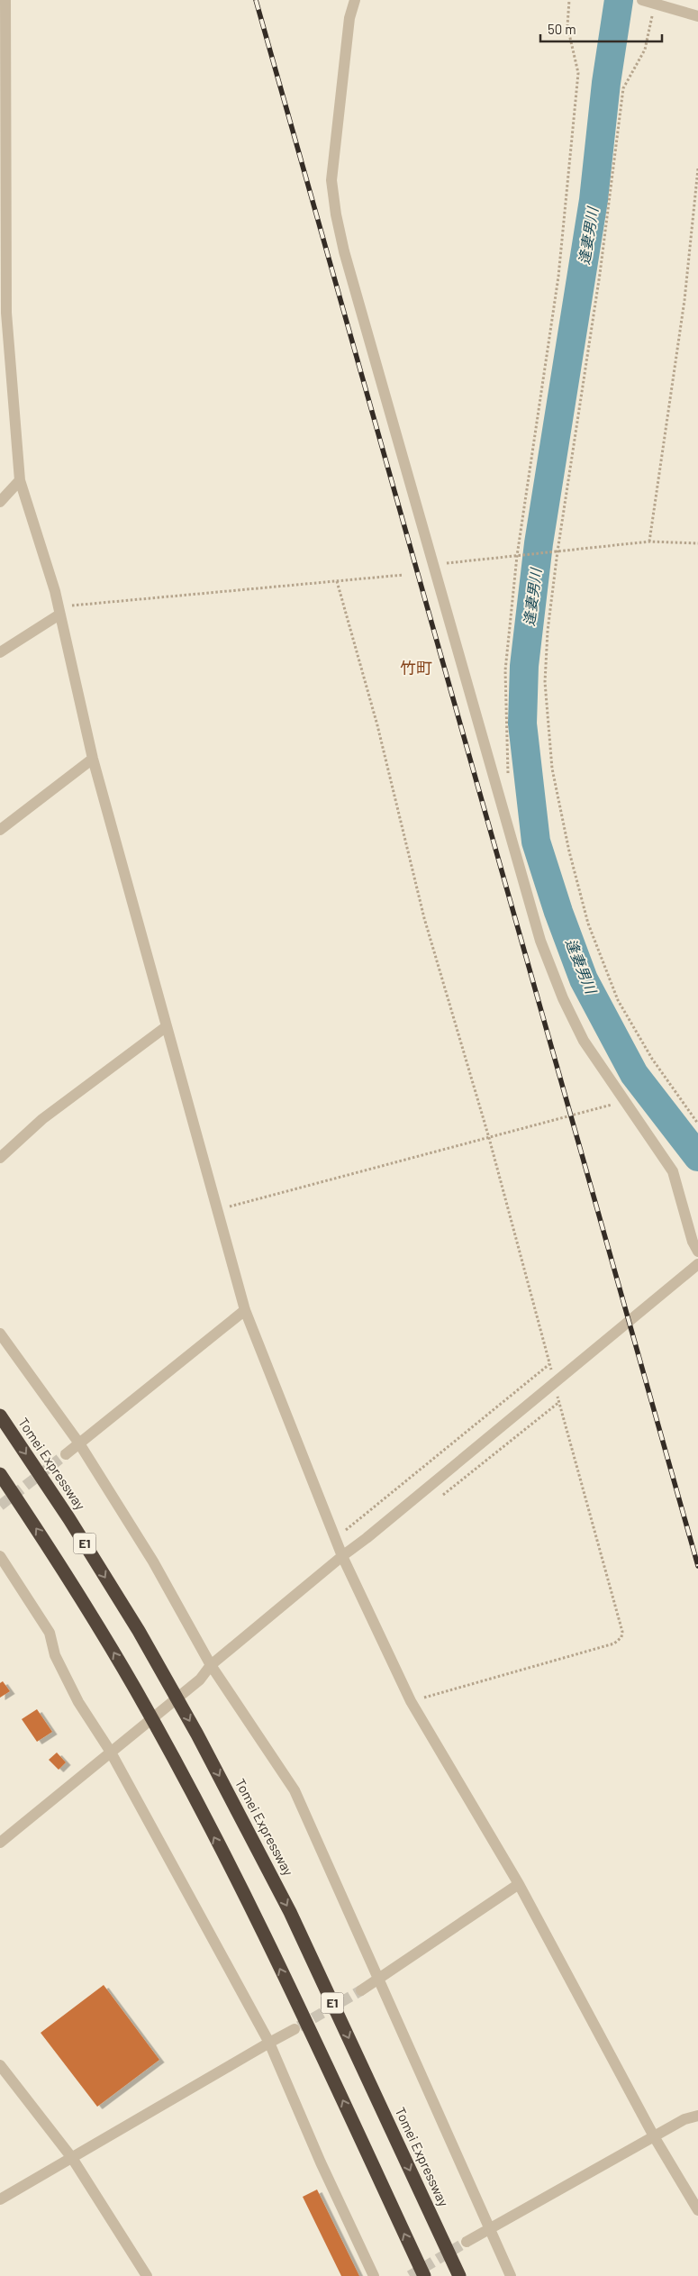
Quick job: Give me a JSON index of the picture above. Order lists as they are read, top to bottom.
{
  "streets": {
    "highway": ["Tomei Expressway", "E1"]
  },
  "districts": ["竹町"],
  "water": ["逢妻男川"],
  "scale_bar": "50 m"
}
